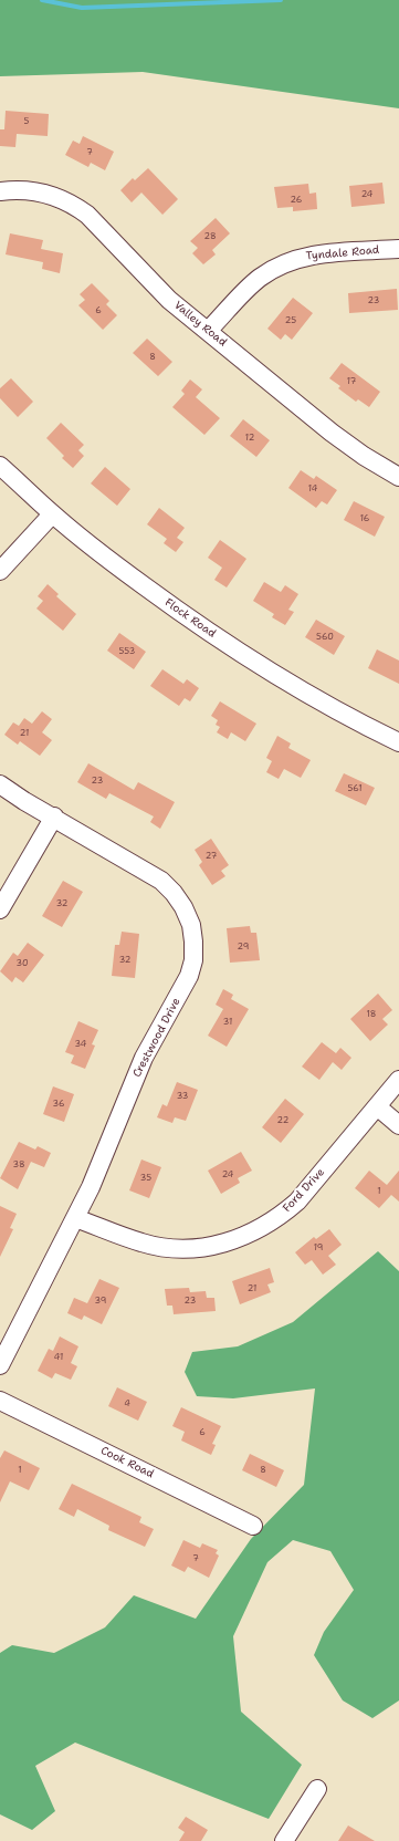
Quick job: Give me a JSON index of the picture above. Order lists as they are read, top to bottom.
{
  "streets": {
    "street": [
      "Tyndale Road",
      "Valley Road",
      "Flock Road",
      "Crestwood Drive",
      "Ford Drive",
      "Cook Road"
    ]
  },
  "crossings": [
    ["Tyndale Road", "Valley Road"],
    ["Crestwood Drive", "Ford Drive"]
  ],
  "house_numbers": [
    "5",
    "7",
    "24",
    "26",
    "28",
    "23",
    "6",
    "25",
    "8",
    "17",
    "12",
    "14",
    "16",
    "560",
    "553",
    "21",
    "23",
    "561",
    "27",
    "32",
    "29",
    "32",
    "30",
    "18",
    "31",
    "34",
    "33",
    "36",
    "22",
    "38",
    "24",
    "35",
    "1",
    "19",
    "21",
    "39",
    "23",
    "41",
    "4",
    "6",
    "1",
    "8",
    "7"
  ]
}
